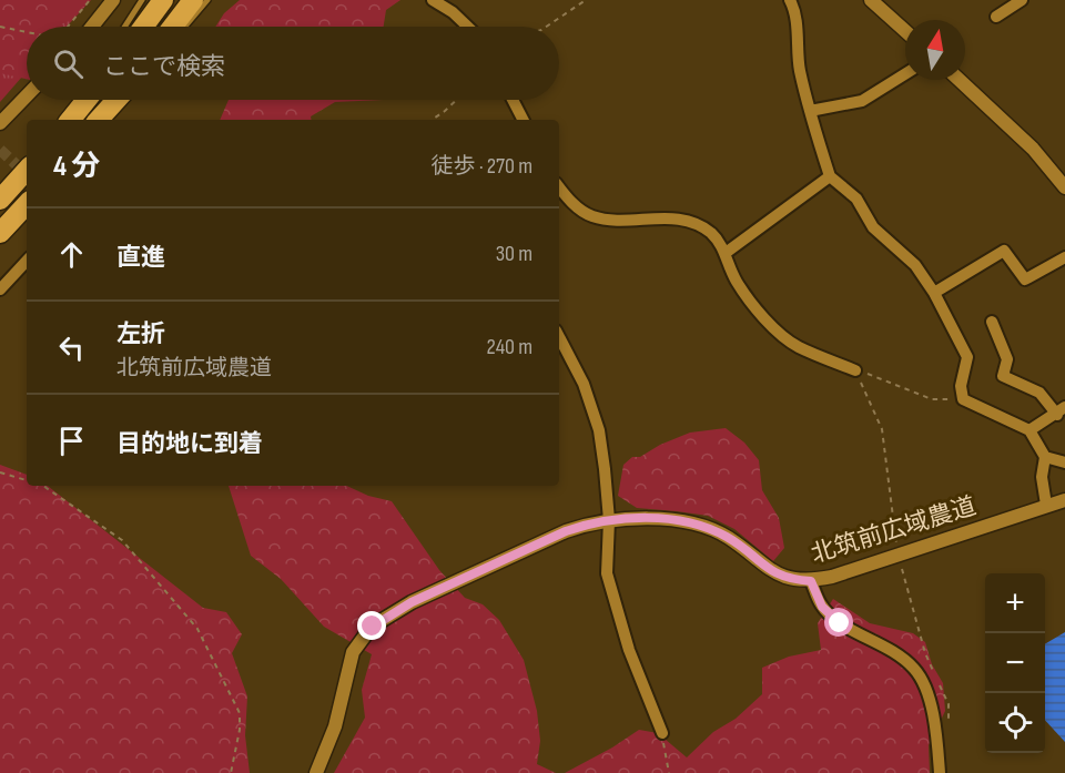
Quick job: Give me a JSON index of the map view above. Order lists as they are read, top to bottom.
{
  "streets": {
    "street": ["北筑前広域農道"]
  },
  "north": "top",
  "page": {
    "search": "ここで検索",
    "heading": ["4 分", "徒歩 · 270 m"],
    "list": [
      ["直進", "30 m"],
      ["左折", "北筑前広域農道", "240 m"],
      "目的地に到着"
    ],
    "map_buttons": ["+", "−"]
  }
}
